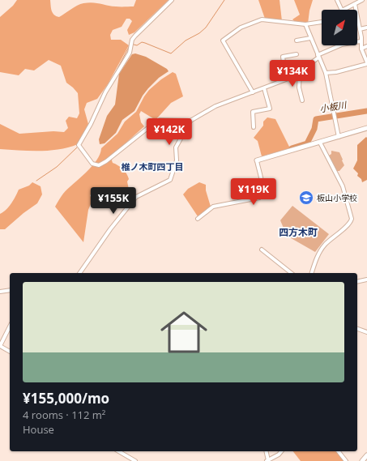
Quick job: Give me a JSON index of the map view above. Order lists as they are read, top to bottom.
{
  "districts": ["椎ノ木町四丁目", "四方木町"],
  "water": ["小板川"],
  "places": {
    "school or university": ["板山小学校"]
  },
  "north": "top right",
  "page": {
    "price": [
      "¥134K",
      "¥142K",
      "¥119K",
      "¥155K"
    ],
    "list": [
      {
        "name": "¥155,000/mo",
        "note": "4 rooms · 112 m² · House"
      }
    ]
  }
}
